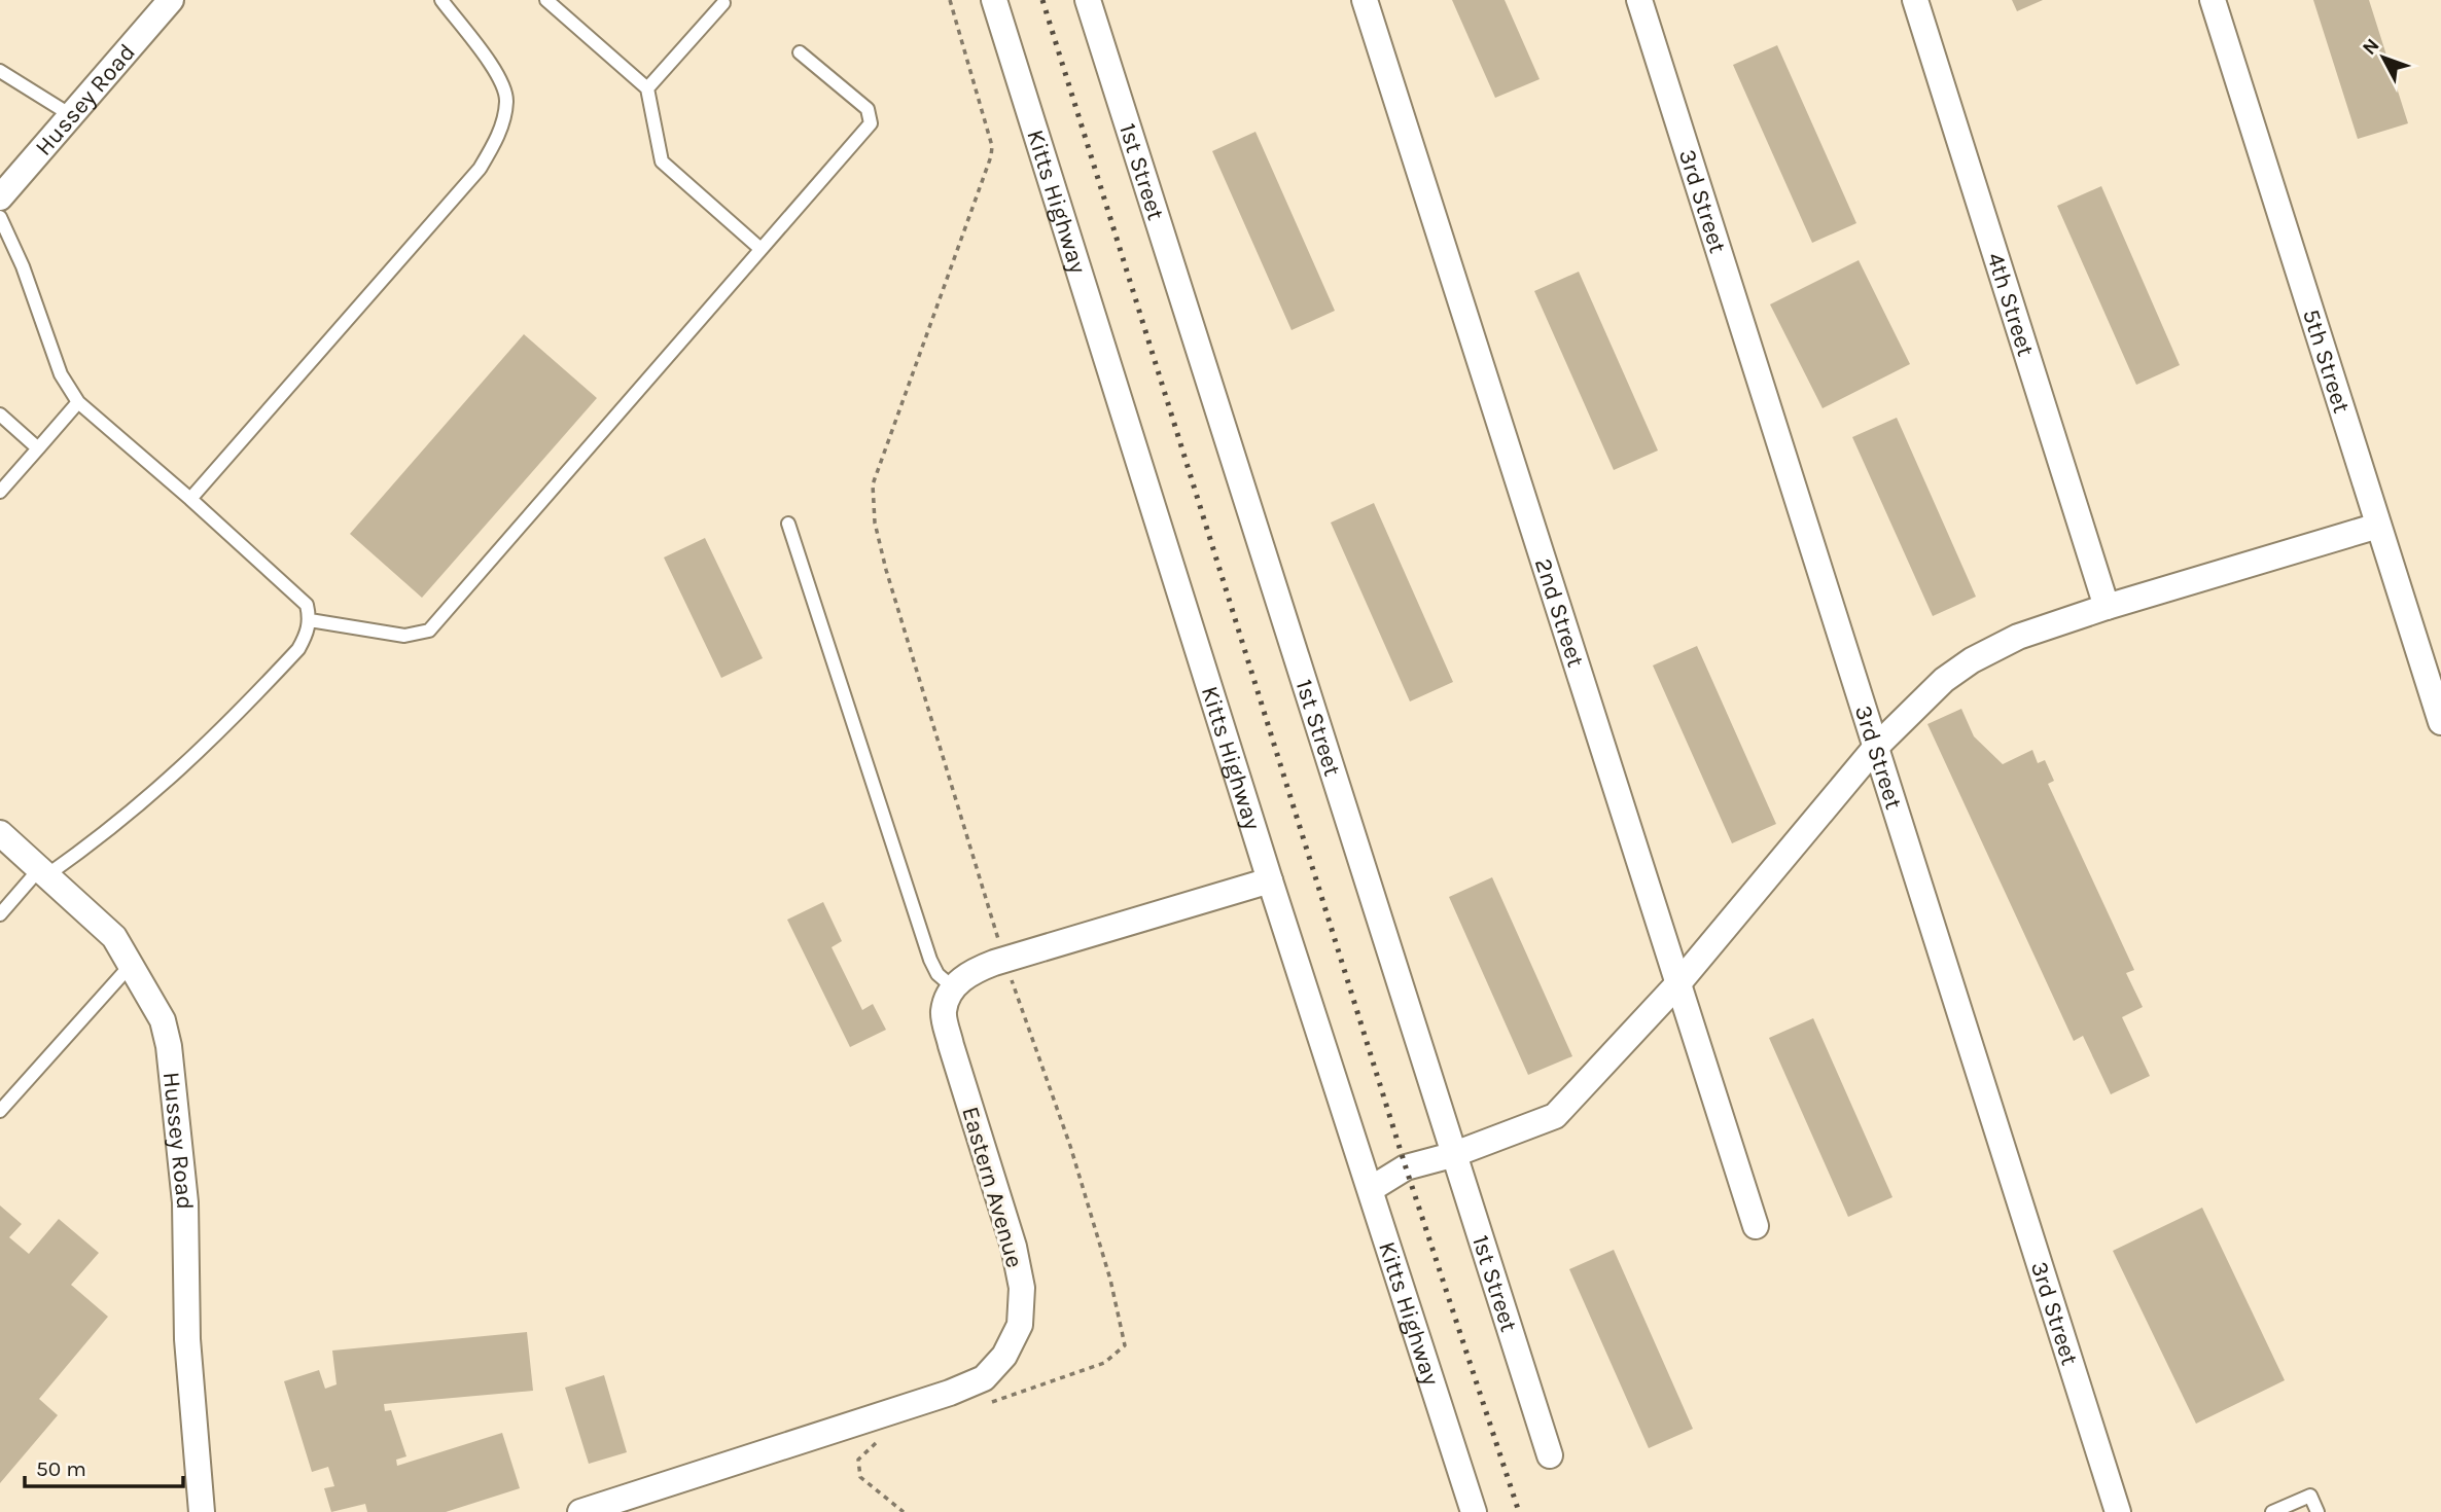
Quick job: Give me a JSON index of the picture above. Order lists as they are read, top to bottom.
{
  "streets": {
    "street": [
      "Hussey Road",
      "1st Street",
      "3rd Street",
      "Kitts Highway",
      "4th Street",
      "5th Street",
      "2nd Street",
      "Eastern Avenue"
    ]
  },
  "scale_bar": "50 m",
  "north": "top left"
}
